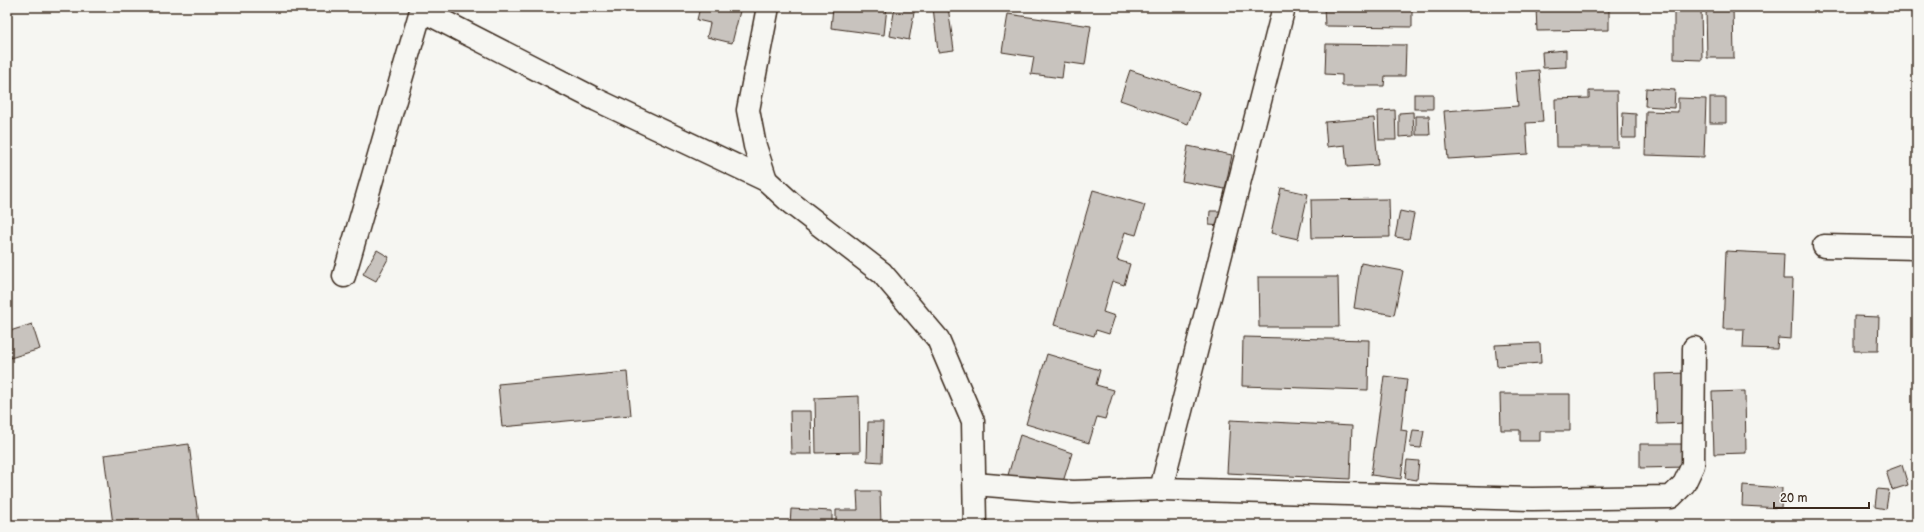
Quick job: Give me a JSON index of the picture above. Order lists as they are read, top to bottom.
{
  "scale_bar": "20 m"
}
